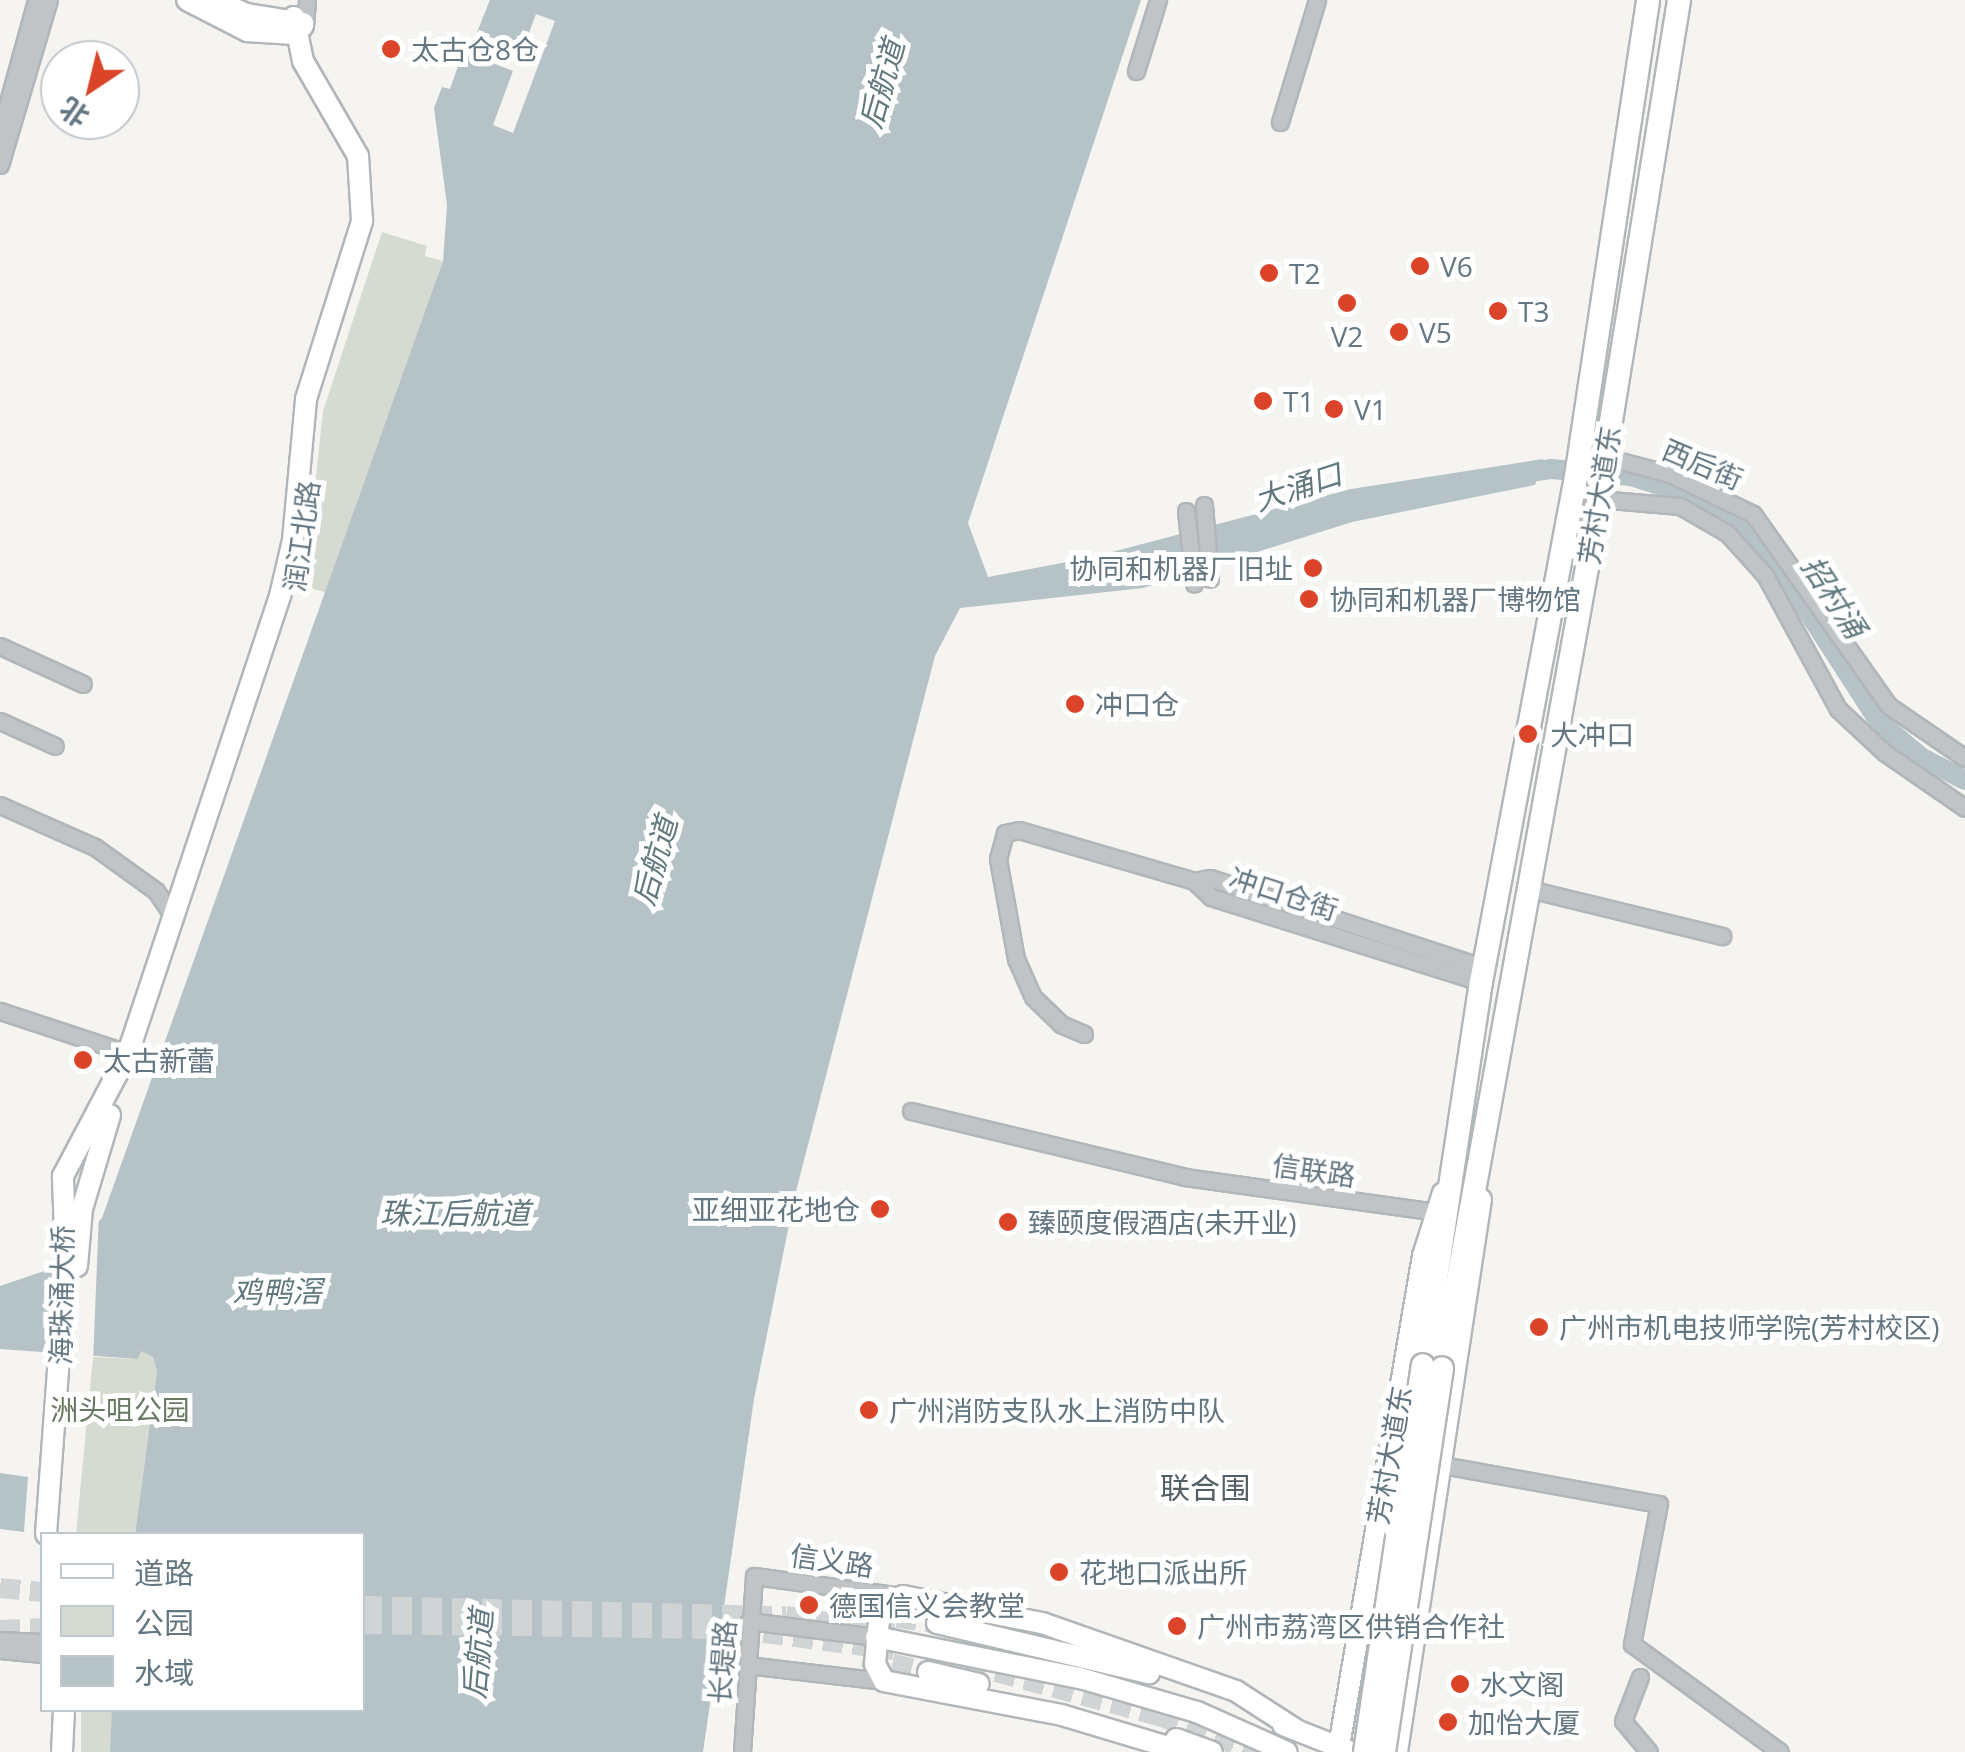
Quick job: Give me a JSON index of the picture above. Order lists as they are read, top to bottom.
{
  "streets": {
    "highway": ["芳村大道东"],
    "main road": ["润江北路", "海珠涌大桥"],
    "street": [
      "西后街",
      "冲口仓街",
      "信联路",
      "信义路",
      "长堤路"
    ]
  },
  "crossings": [
    ["西后街", "芳村大道东"],
    ["芳村大道东", "冲口仓街"],
    ["芳村大道东", "信联路"],
    ["润江北路", "海珠涌大桥"],
    ["信义路", "长堤路"]
  ],
  "districts": ["联合围"],
  "water": [
    "后航道",
    "大涌口",
    "招村涌",
    "珠江后航道",
    "鸡鸭滘"
  ],
  "parks": ["洲头咀公园"],
  "places": [
    "太古仓8仓",
    "V6",
    "T2",
    "V2",
    "T3",
    "V5",
    "T1",
    "V1",
    "协同和机器厂旧址",
    "协同和机器厂博物馆",
    "冲口仓",
    "大冲口",
    "太古新蕾",
    "亚细亚花地仓",
    "臻颐度假酒店(未开业)",
    "广州市机电技师学院(芳村校区)",
    "广州消防支队水上消防中队",
    "花地口派出所",
    "德国信义会教堂",
    "广州市荔湾区供销合作社",
    "水文阁",
    "加怡大厦"
  ],
  "legend": ["道路", "公园", "水域"],
  "north": "bottom left"
}
